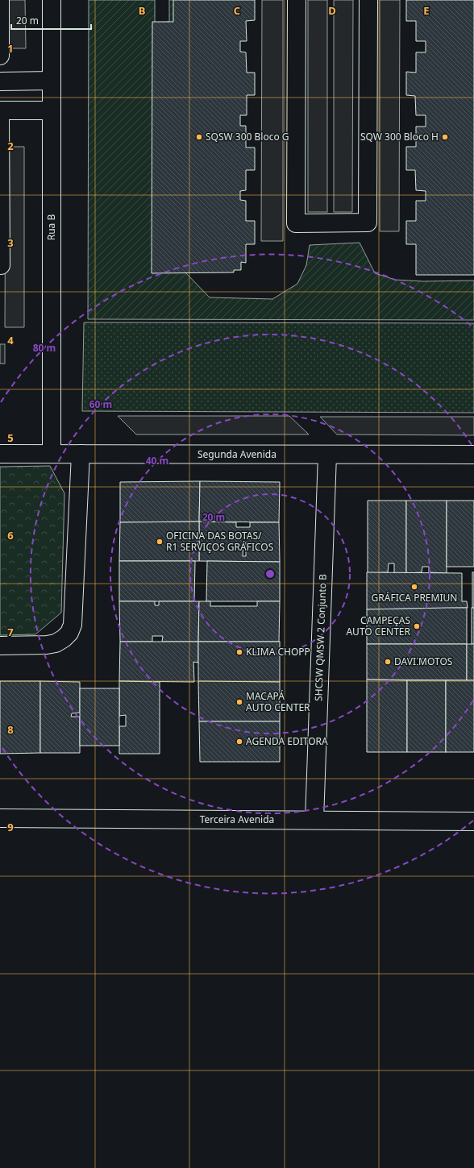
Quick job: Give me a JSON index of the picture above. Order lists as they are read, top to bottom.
{
  "streets": {
    "street": [
      "Rua B",
      "Segunda Avenida",
      "SHCSW QMSW 2 Conjunto B",
      "Terceira Avenida"
    ]
  },
  "crossings": [
    ["Rua B", "Segunda Avenida"],
    ["Segunda Avenida", "SHCSW QMSW 2 Conjunto B"],
    ["SHCSW QMSW 2 Conjunto B", "Terceira Avenida"]
  ],
  "places": [
    "SQSW 300 Bloco G",
    "SQW 300 Bloco H",
    "OFICINA DAS BOTAS/ R1 SERVIÇOS GRÁFICOS",
    "GRÁFICA PREMIUN",
    "CAMPEÇAS AUTO CENTER",
    "KLIMA CHOPP",
    "DAVI MOTOS",
    "MACAPÁ AUTO CENTER",
    "AGENDA EDITORA"
  ],
  "scale_bar": "20 m",
  "grid": {
    "columns": [
      "B",
      "C",
      "D",
      "E"
    ],
    "rows": [
      "1",
      "2",
      "3",
      "4",
      "5",
      "6",
      "7",
      "8",
      "9"
    ]
  },
  "rings": [
    "80 m",
    "60 m",
    "40 m",
    "20 m"
  ]
}
